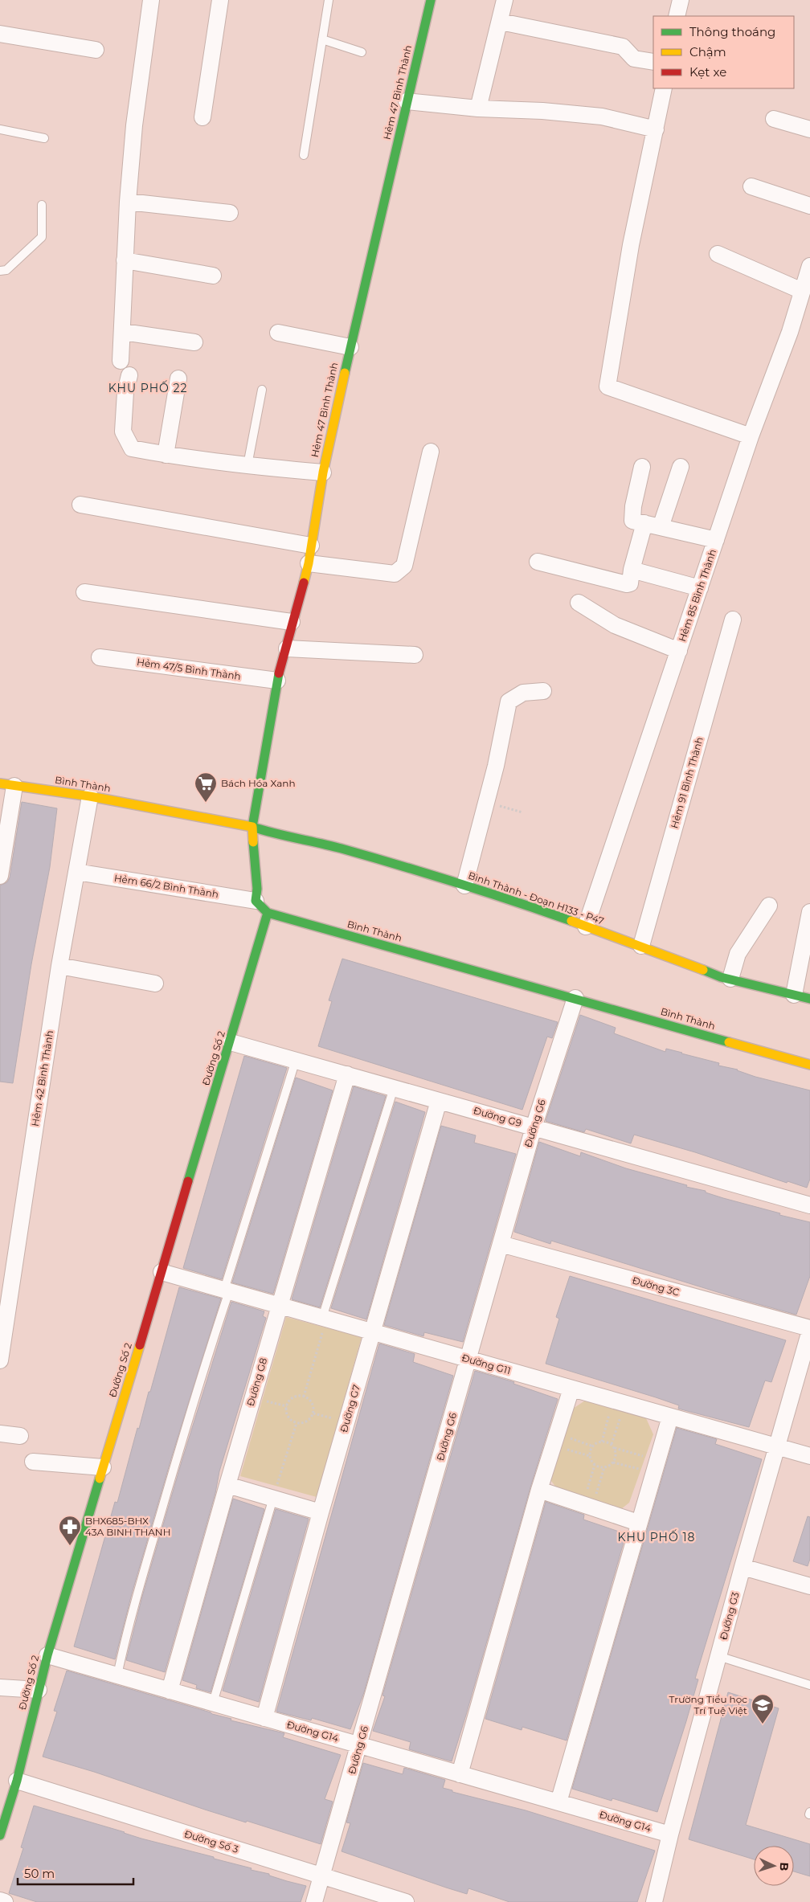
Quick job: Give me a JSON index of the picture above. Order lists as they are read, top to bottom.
{
  "streets": {
    "street": [
      "Hẻm 47 Bình Thành",
      "Hẻm 85 Bình Thành",
      "Hẻm 47/5 Bình Thành",
      "Hẻm 91 Bình Thành",
      "Bình Thành",
      "Hẻm 66/2 Bình Thành",
      "Bình Thành - Đoạn H133 - P47",
      "Đường Số 2",
      "Hẻm 42 Bình Thành",
      "Đường G9",
      "Đường G6",
      "Đường 3C",
      "Đường G11",
      "Đường G8",
      "Đường G7",
      "Đường G3",
      "Đường G14",
      "Đường Số 3"
    ]
  },
  "crossings": [
    ["Hẻm 47 Bình Thành", "Hẻm 47/5 Bình Thành"],
    ["Hẻm 47 Bình Thành", "Bình Thành"],
    ["Hẻm 47 Bình Thành", "Bình Thành - Đoạn H133 - P47"],
    ["Hẻm 85 Bình Thành", "Bình Thành - Đoạn H133 - P47"],
    ["Hẻm 91 Bình Thành", "Bình Thành - Đoạn H133 - P47"],
    ["Bình Thành", "Hẻm 66/2 Bình Thành"],
    ["Bình Thành", "Bình Thành - Đoạn H133 - P47"],
    ["Bình Thành", "Đường Số 2"],
    ["Bình Thành", "Hẻm 42 Bình Thành"],
    ["Bình Thành", "Đường G6"],
    ["Hẻm 66/2 Bình Thành", "Hẻm 42 Bình Thành"],
    ["Đường Số 2", "Đường G9"],
    ["Đường Số 2", "Đường G11"],
    ["Đường Số 2", "Đường G14"],
    ["Đường Số 2", "Đường Số 3"],
    ["Đường G9", "Đường G6"],
    ["Đường G9", "Đường G8"],
    ["Đường G9", "Đường G7"],
    ["Đường G6", "Đường 3C"],
    ["Đường G6", "Đường G11"],
    ["Đường G6", "Đường G14"],
    ["Đường G6", "Đường Số 3"],
    ["Đường 3C", "Đường G3"],
    ["Đường G11", "Đường G8"],
    ["Đường G11", "Đường G7"],
    ["Đường G11", "Đường G3"],
    ["Đường G8", "Đường G14"],
    ["Đường G7", "Đường G14"],
    ["Đường G3", "Đường G14"]
  ],
  "districts": ["KHU PHỐ 22", "KHU PHỐ 18"],
  "places": {
    "supermarket": ["Bách Hóa Xanh"],
    "pharmacy": ["BHX685-BHX 43A BINH THANH"],
    "school or university": ["Trường Tiểu học Trí Tuệ Việt"]
  },
  "legend": ["Thông thoáng", "Chậm", "Kẹt xe"],
  "scale_bar": "50 m",
  "north": "right"
}
